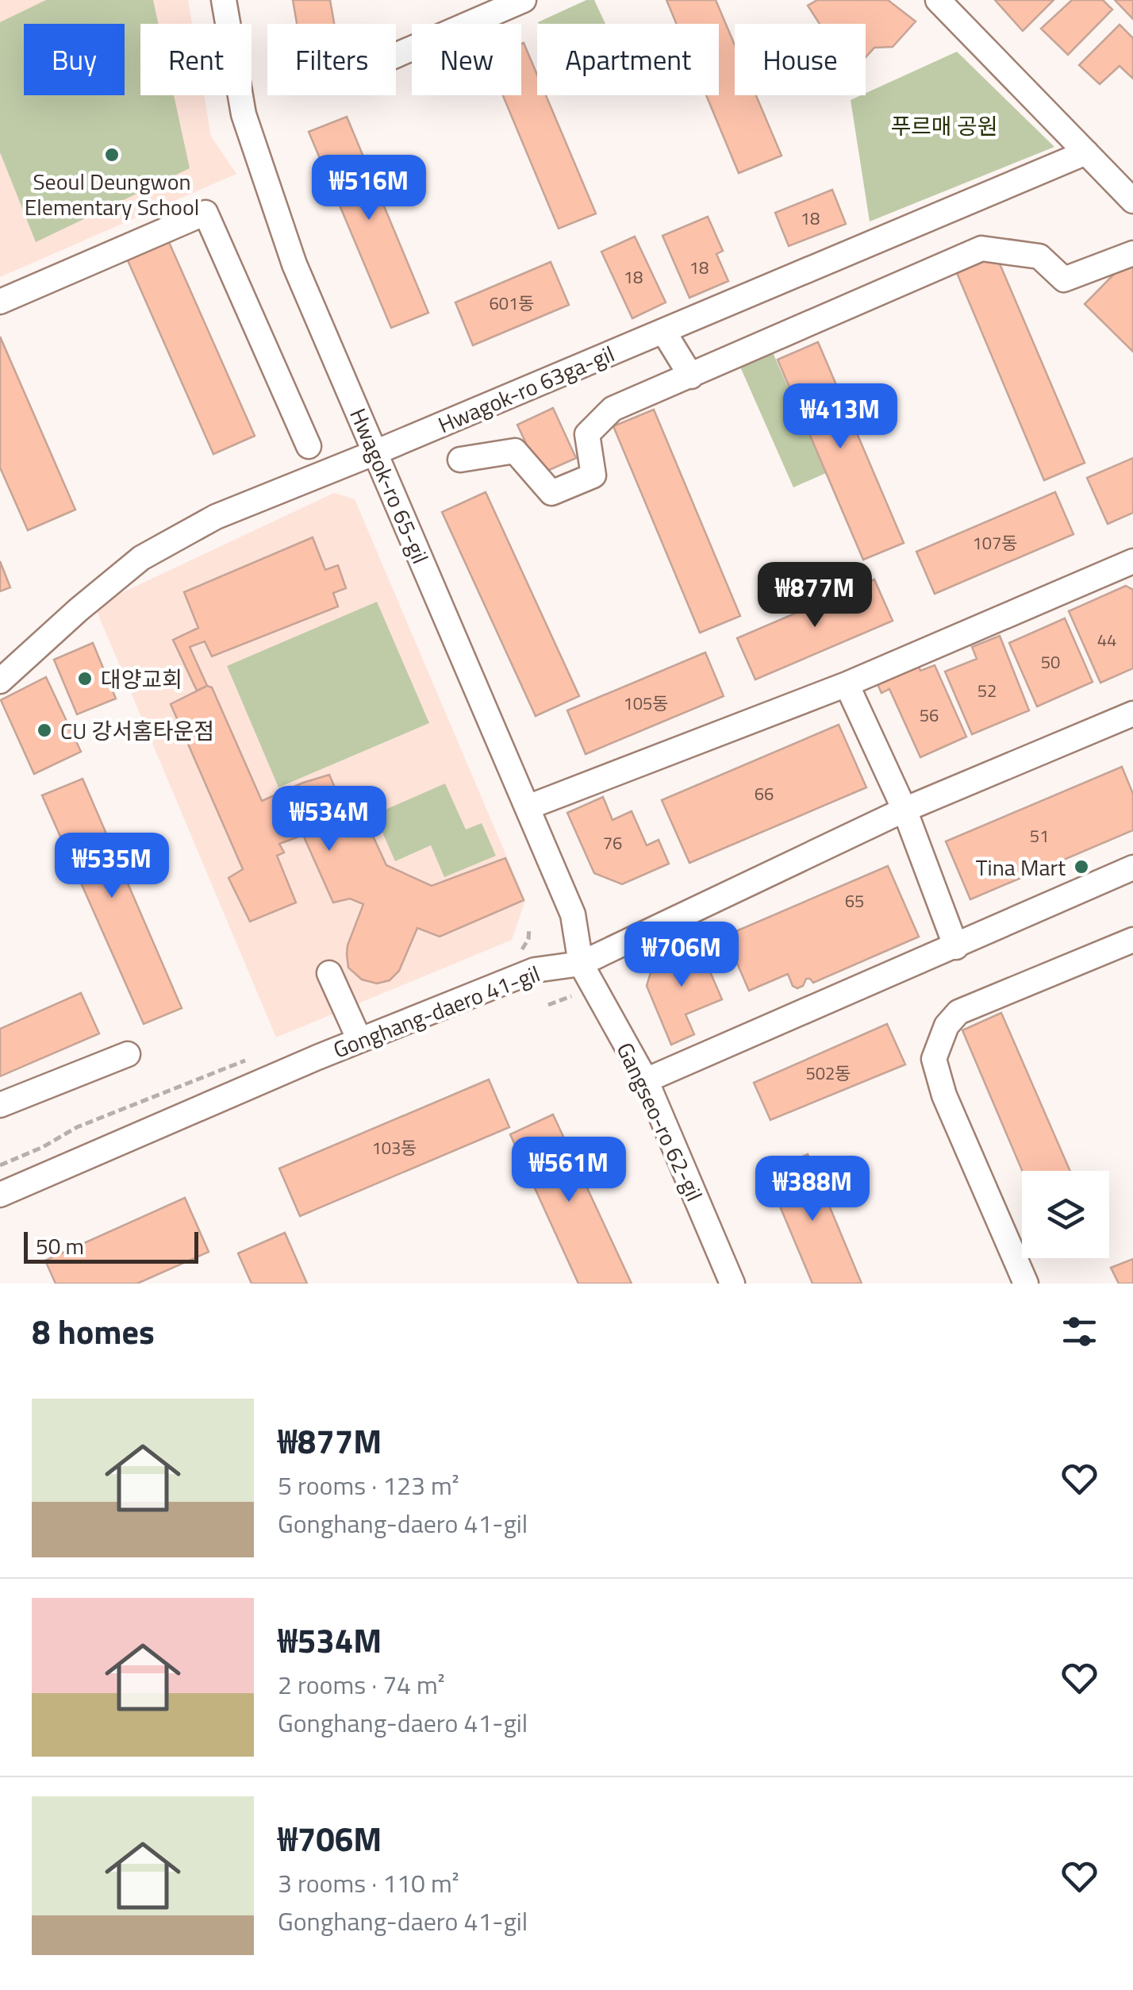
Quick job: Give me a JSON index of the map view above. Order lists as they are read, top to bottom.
{
  "streets": {
    "street": [
      "Hwagok-ro 63ga-gil",
      "Hwagok-ro 65-gil",
      "Gonghang-daero 41-gil",
      "Gangseo-ro 62-gil"
    ]
  },
  "crossings": [
    ["Hwagok-ro 63ga-gil", "Hwagok-ro 65-gil"],
    ["Hwagok-ro 65-gil", "Gonghang-daero 41-gil"],
    ["Hwagok-ro 65-gil", "Gangseo-ro 62-gil"],
    ["Gonghang-daero 41-gil", "Gangseo-ro 62-gil"]
  ],
  "parks": ["푸르매 공원"],
  "places": [
    "Seoul Deungwon Elementary School",
    "대양교회",
    "CU 강서홈타운점",
    "Tina Mart"
  ],
  "house_numbers": [
    "18",
    "18",
    "18",
    "601동",
    "107동",
    "44",
    "50",
    "52",
    "105동",
    "56",
    "66",
    "51",
    "76",
    "65",
    "502동",
    "103동"
  ],
  "scale_bar": "50 m",
  "page": {
    "chip": [
      "Buy",
      "Rent",
      "Filters",
      "New",
      "Apartment",
      "House"
    ],
    "price": [
      "₩516M",
      "₩413M",
      "₩877M",
      "₩534M",
      "₩535M",
      "₩706M",
      "₩561M",
      "₩388M"
    ],
    "scale": "50 m",
    "heading": "8 homes",
    "list": [
      {
        "name": "₩877M",
        "note": "5 rooms · 123 m² · Gonghang-daero 41-gil"
      },
      {
        "name": "₩534M",
        "note": "2 rooms · 74 m² · Gonghang-daero 41-gil"
      },
      {
        "name": "₩706M",
        "note": "3 rooms · 110 m² · Gonghang-daero 41-gil"
      }
    ]
  }
}
